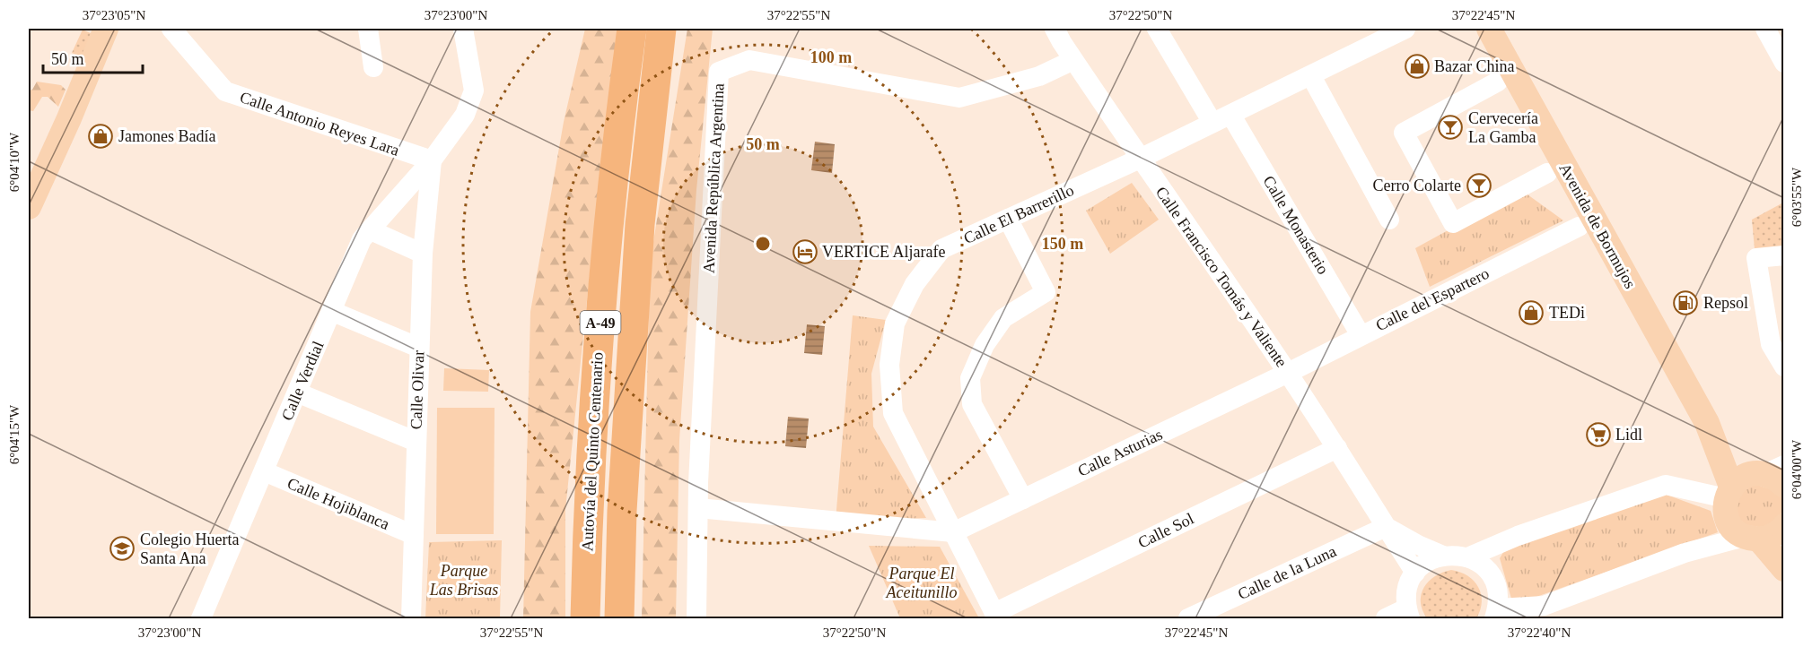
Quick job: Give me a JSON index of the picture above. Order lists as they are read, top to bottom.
{
  "streets": {
    "highway": ["A-49", "Autovía del Quinto Centenario"],
    "main road": ["Avenida de Bormujos"],
    "street": [
      "Calle Antonio Reyes Lara",
      "Avenida República Argentina",
      "Calle El Barrerillo",
      "Calle Monasterio",
      "Calle Francisco Tomás y Valiente",
      "Calle del Espartero",
      "Calle Verdial",
      "Calle Olivar",
      "Calle Asturias",
      "Calle Hojiblanca",
      "Calle Sol",
      "Calle de la Luna"
    ]
  },
  "crossings": [
    ["Calle Antonio Reyes Lara", "Calle Verdial"],
    ["Calle Antonio Reyes Lara", "Calle Olivar"],
    ["Avenida República Argentina", "Calle Francisco Tomás y Valiente"],
    ["Calle El Barrerillo", "Calle Monasterio"],
    ["Calle El Barrerillo", "Calle Francisco Tomás y Valiente"],
    ["Calle El Barrerillo", "Calle Asturias"],
    ["Calle El Barrerillo", "Calle Sol"],
    ["Calle Monasterio", "Calle del Espartero"],
    ["Calle Francisco Tomás y Valiente", "Calle del Espartero"],
    ["Calle Francisco Tomás y Valiente", "Calle Asturias"],
    ["Calle Francisco Tomás y Valiente", "Calle Sol"],
    ["Calle Francisco Tomás y Valiente", "Calle de la Luna"],
    ["Calle del Espartero", "Calle Asturias"],
    ["Calle Verdial", "Calle Olivar"],
    ["Calle Verdial", "Calle Hojiblanca"],
    ["Calle Olivar", "Calle Hojiblanca"]
  ],
  "parks": ["Parque Las Brisas", "Parque El Aceitunillo"],
  "places": {
    "shop": ["Bazar China", "Jamones Badía", "TEDi"],
    "bar": ["Cervecería La Gamba", "Cerro Colarte"],
    "hotel": ["VERTICE Aljarafe"],
    "fuel station": ["Repsol"],
    "supermarket": ["Lidl"],
    "school or university": ["Colegio Huerta Santa Ana"]
  },
  "scale_bar": "50 m",
  "coordinates": [
    "37°23'05\"N",
    "37°23'00\"N",
    "37°22'55\"N",
    "37°22'50\"N",
    "37°22'45\"N",
    "6°04'10\"W",
    "6°03'55\"W",
    "6°04'15\"W",
    "6°04'00\"W",
    "37°22'40\"N"
  ],
  "rings": ["100 m", "50 m", "150 m"]
}
